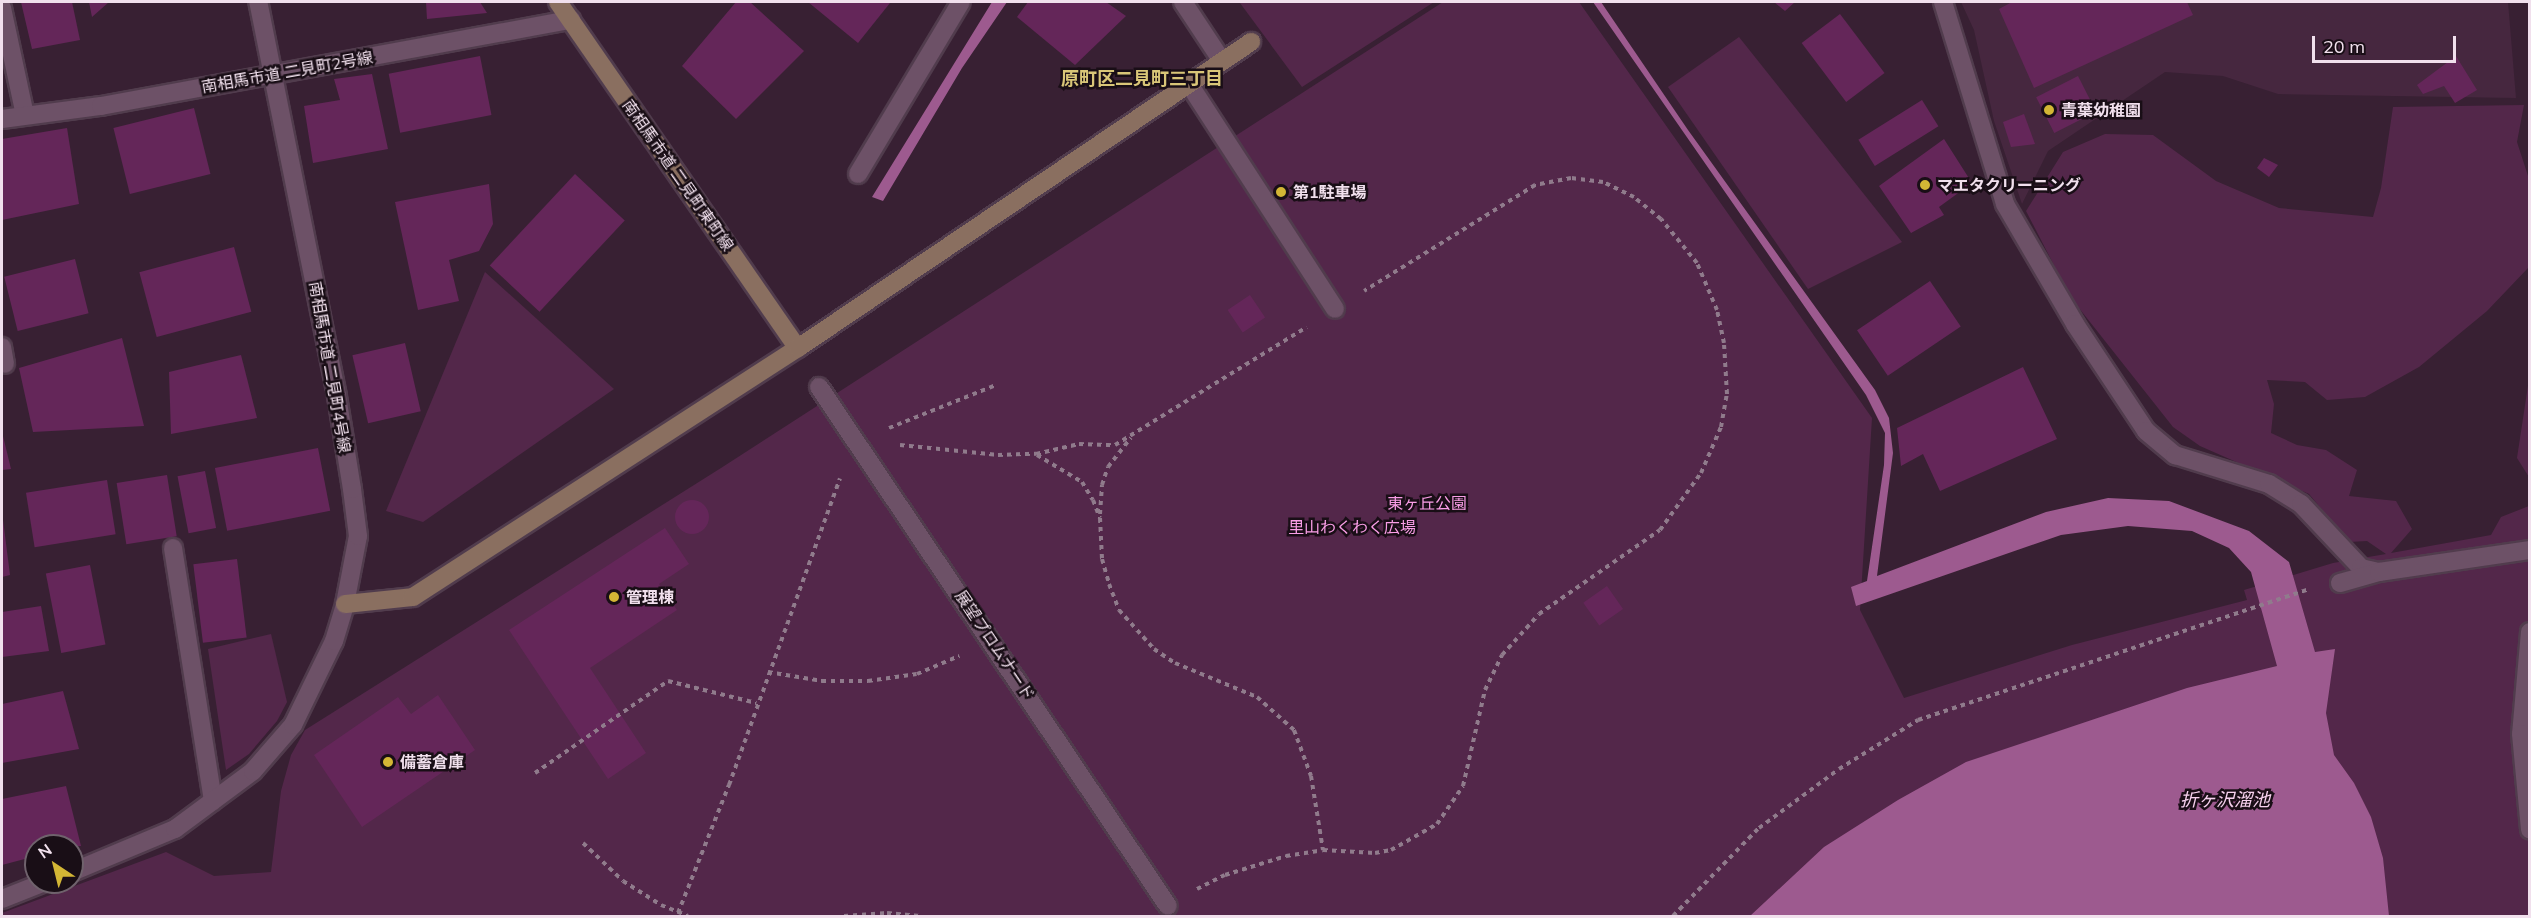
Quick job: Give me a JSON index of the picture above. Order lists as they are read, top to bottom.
{
  "streets": {
    "street": [
      "南相馬市道 二見町2号線",
      "南相馬市道 二見町東町線",
      "南相馬市道 二見町4号線",
      "展望プロムナード"
    ]
  },
  "crossings": [
    ["南相馬市道 二見町2号線", "南相馬市道 二見町東町線"],
    ["南相馬市道 二見町2号線", "南相馬市道 二見町4号線"]
  ],
  "districts": ["原町区二見町三丁目"],
  "water": ["折ヶ沢溜池"],
  "parks": ["東ヶ丘公園", "里山わくわく広場"],
  "places": [
    "青葉幼稚園",
    "マエタクリーニング",
    "第1駐車場",
    "管理棟",
    "備蓄倉庫"
  ],
  "scale_bar": "20 m",
  "north": "top left"
}
